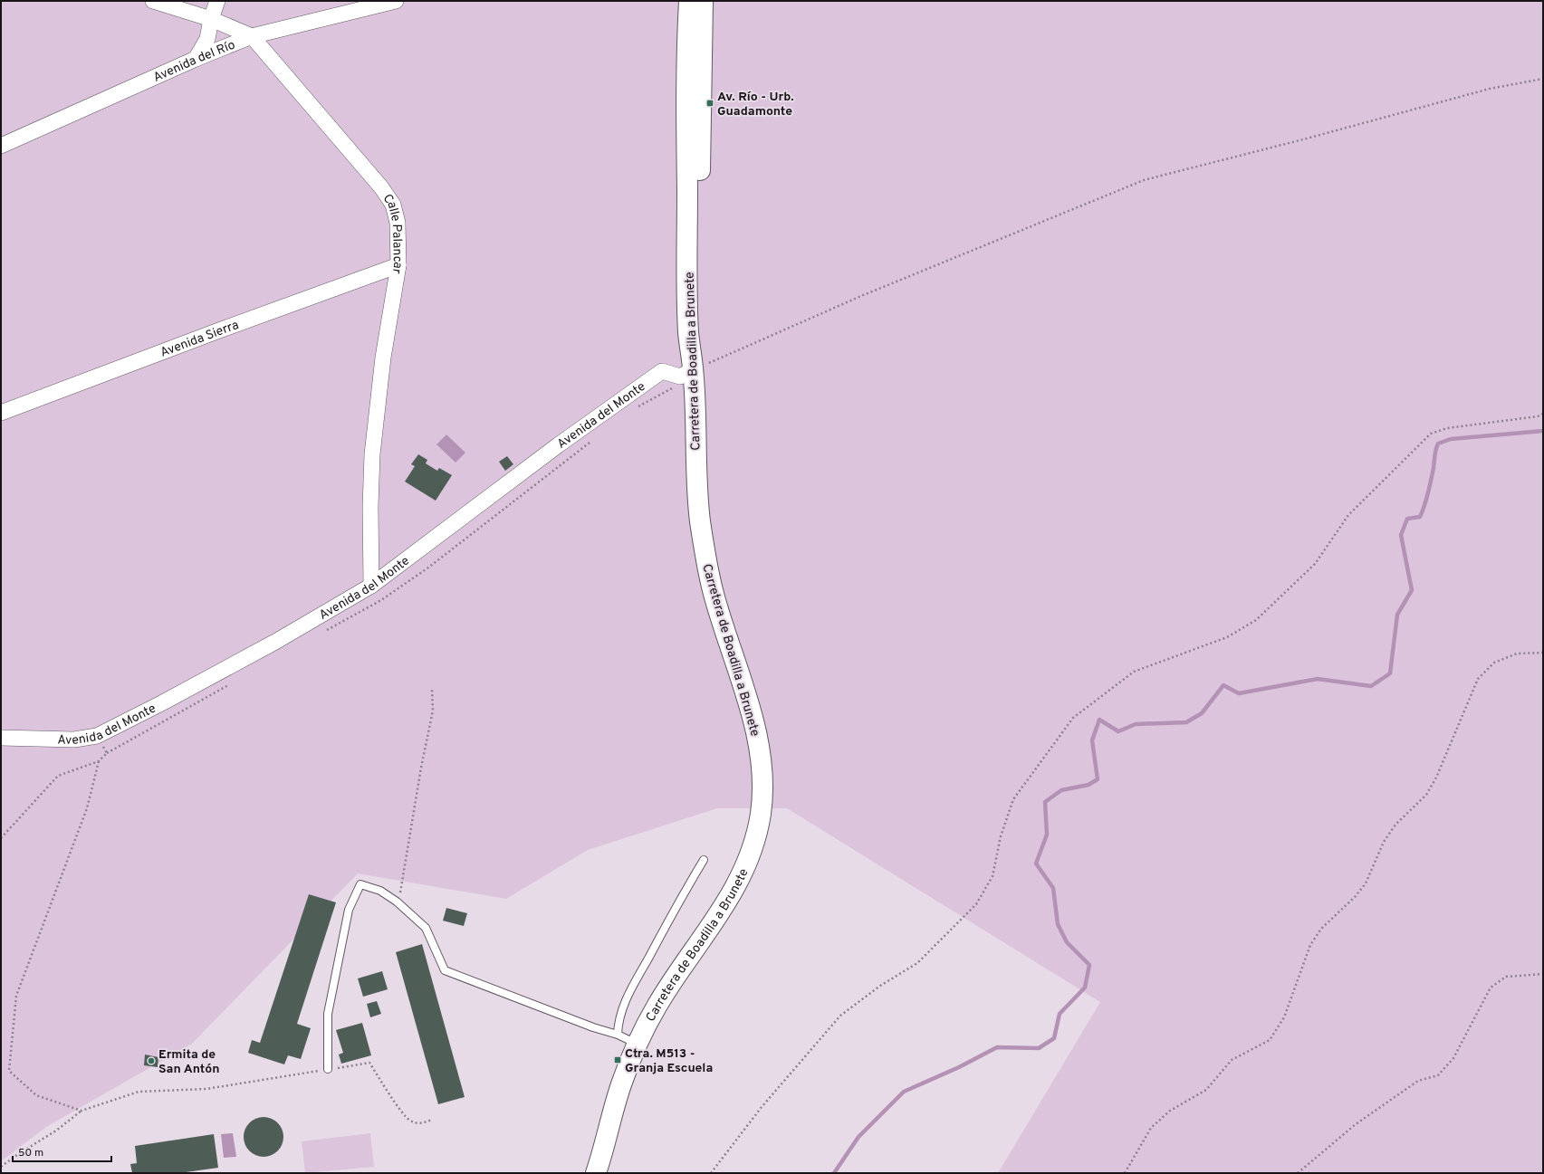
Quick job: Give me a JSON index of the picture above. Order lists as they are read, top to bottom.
{
  "streets": {
    "main road": ["Carretera de Boadilla a Brunete"],
    "street": [
      "Avenida del Río",
      "Calle Palancar",
      "Avenida Sierra",
      "Avenida del Monte"
    ]
  },
  "crossings": [
    ["Avenida del Río", "Calle Palancar"],
    ["Calle Palancar", "Avenida Sierra"],
    ["Calle Palancar", "Avenida del Monte"],
    ["Carretera de Boadilla a Brunete", "Avenida del Monte"]
  ],
  "places": {
    "transit": ["Av. Río - Urb. Guadamonte", "Ctra. M513 - Granja Escuela"],
    "other": ["Ermita de San Antón"]
  },
  "scale_bar": "50 m"
}
